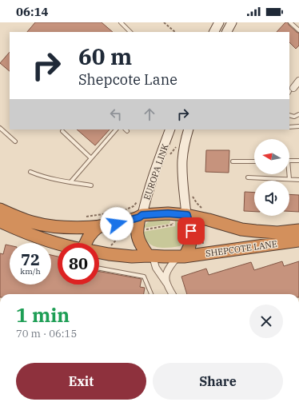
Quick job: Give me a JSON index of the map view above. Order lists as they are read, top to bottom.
{
  "streets": {
    "highway": ["SHEPCOTE LANE"],
    "street": ["EUROPA LINK"]
  },
  "crossings": [
    ["EUROPA LINK", "SHEPCOTE LANE"]
  ],
  "north": "left",
  "page": {
    "status": "06:14",
    "turn": ["60 m", "Shepcote Lane"],
    "speed": "72 km/h",
    "limit": "80",
    "heading": ["1 min", "70 m · 06:15"],
    "buttons": ["Exit", "Share"]
  }
}
